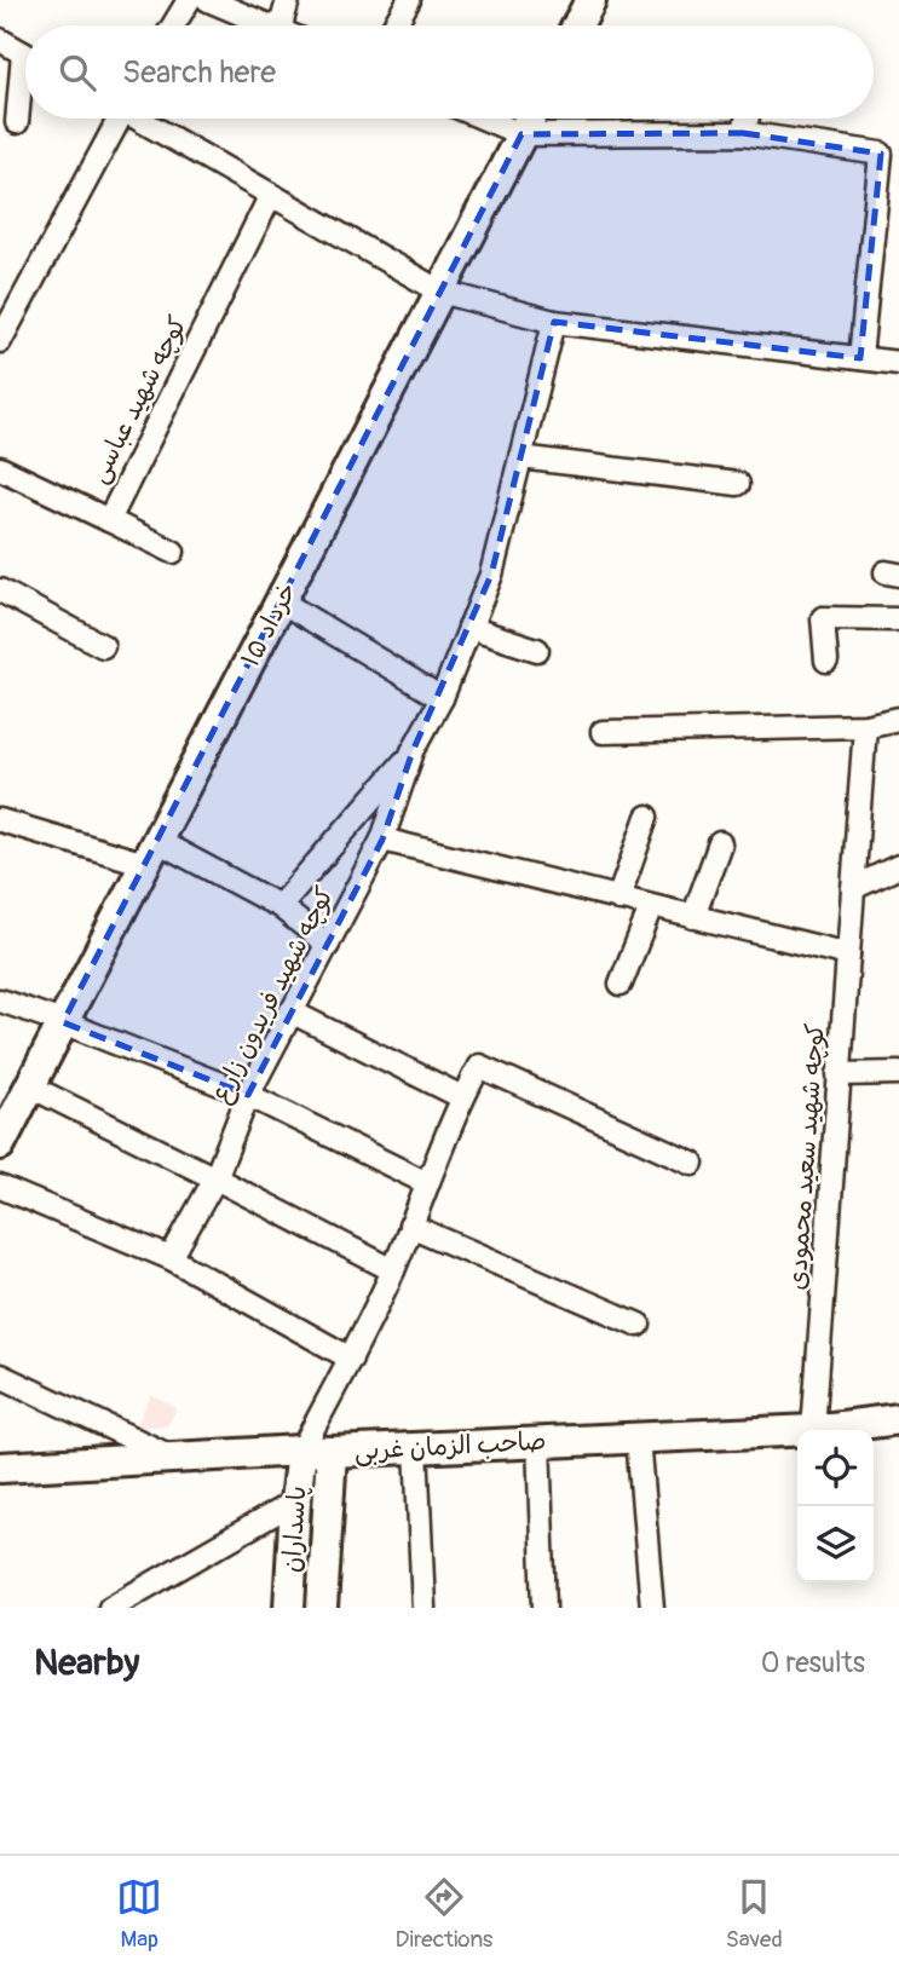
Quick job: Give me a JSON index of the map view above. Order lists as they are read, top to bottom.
{
  "streets": {
    "main road": ["۱۵ خرداد", "صاحب الزمان غربی", "پاسداران"],
    "street": ["کوچه شهید عباسی", "کوچه شهید فریدون زارع", "کوچه شهید سعید محمودی"]
  },
  "crossings": [
    ["کوچه شهید سعید محمودی", "صاحب الزمان غربی"],
    ["صاحب الزمان غربی", "پاسداران"]
  ],
  "page": {
    "search": "Search here",
    "heading": ["Nearby", "0 results"],
    "nav": ["Map", "Directions", "Saved"]
  }
}
